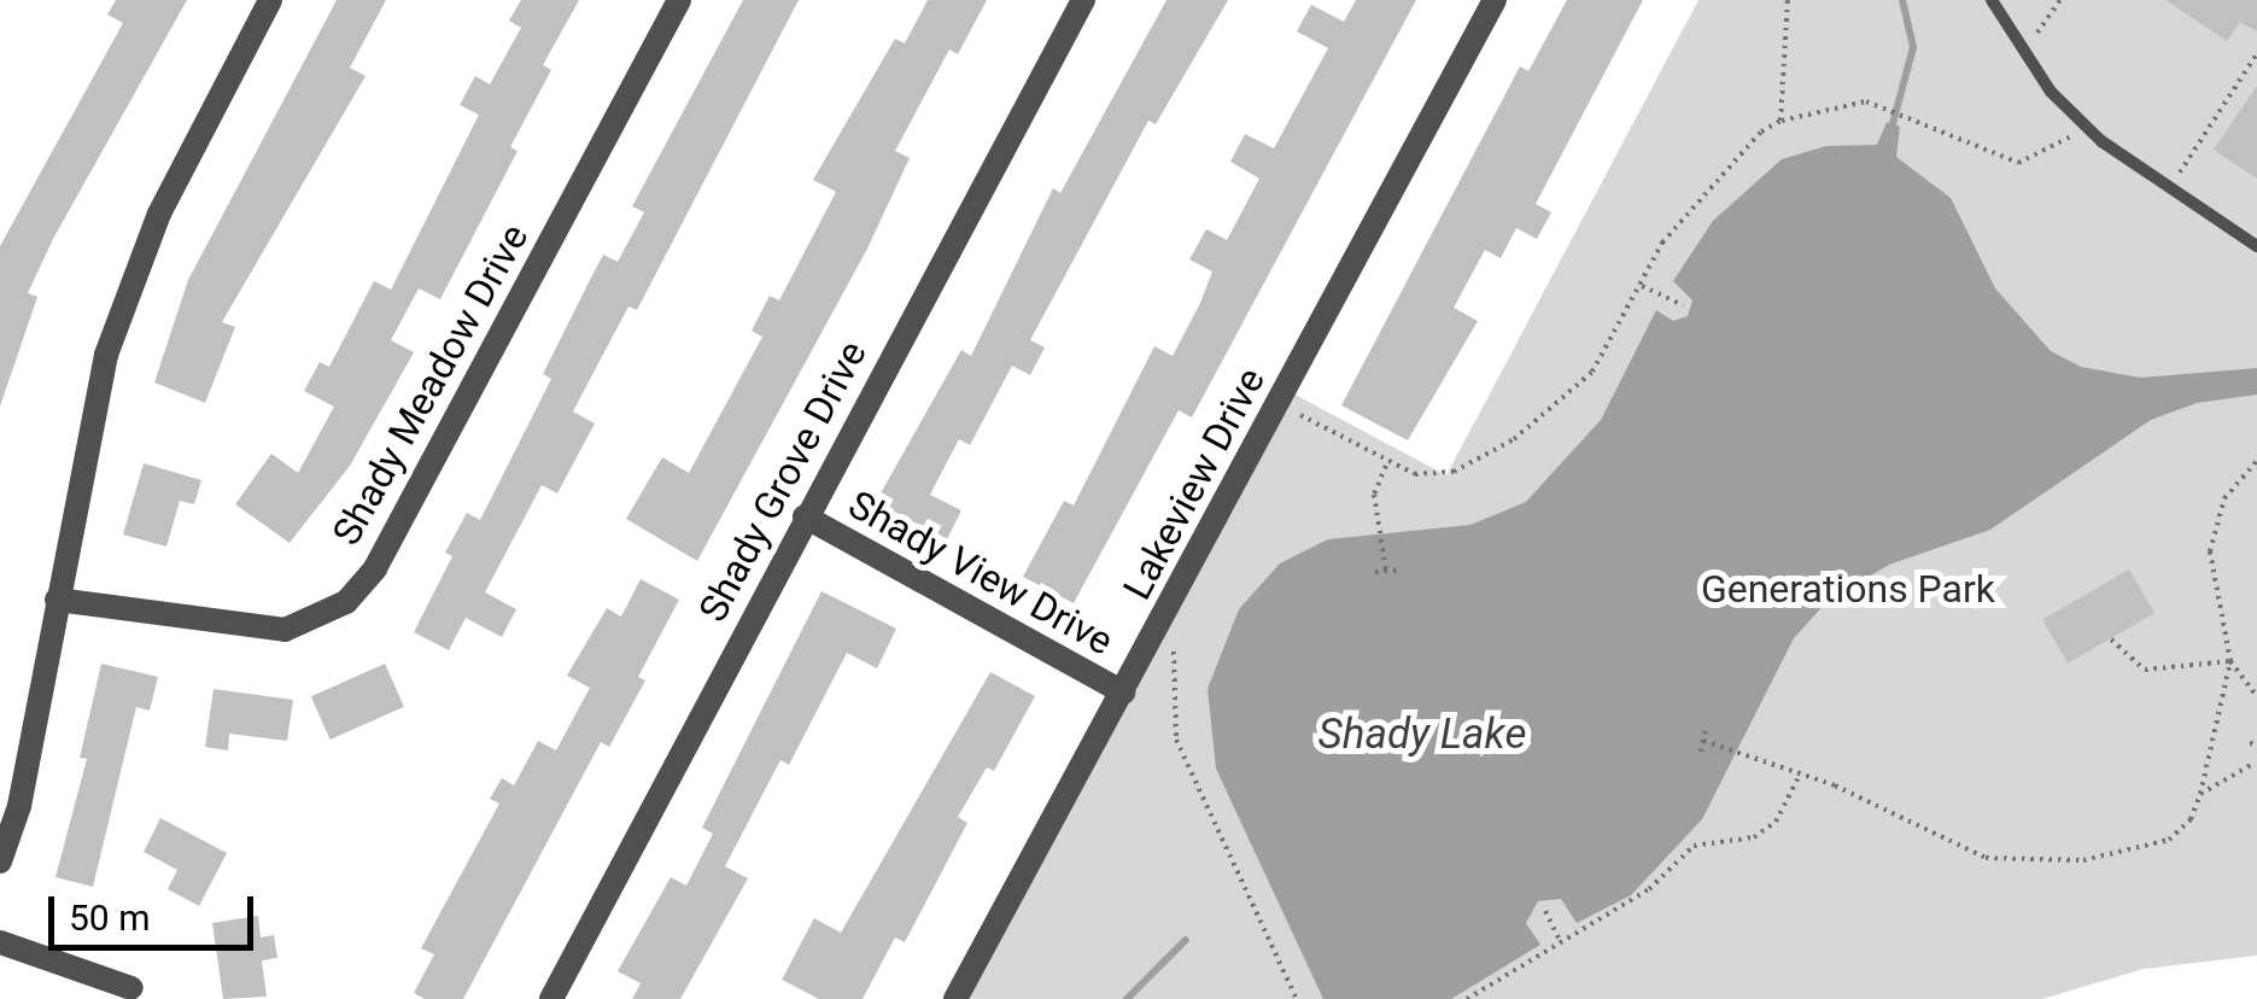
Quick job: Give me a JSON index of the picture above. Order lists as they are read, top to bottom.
{
  "streets": {
    "street": [
      "Shady Meadow Drive",
      "Shady Grove Drive",
      "Lakeview Drive",
      "Shady View Drive"
    ]
  },
  "crossings": [
    ["Shady Grove Drive", "Shady View Drive"],
    ["Lakeview Drive", "Shady View Drive"]
  ],
  "water": ["Shady Lake"],
  "parks": ["Generations Park"],
  "scale_bar": "50 m"
}
